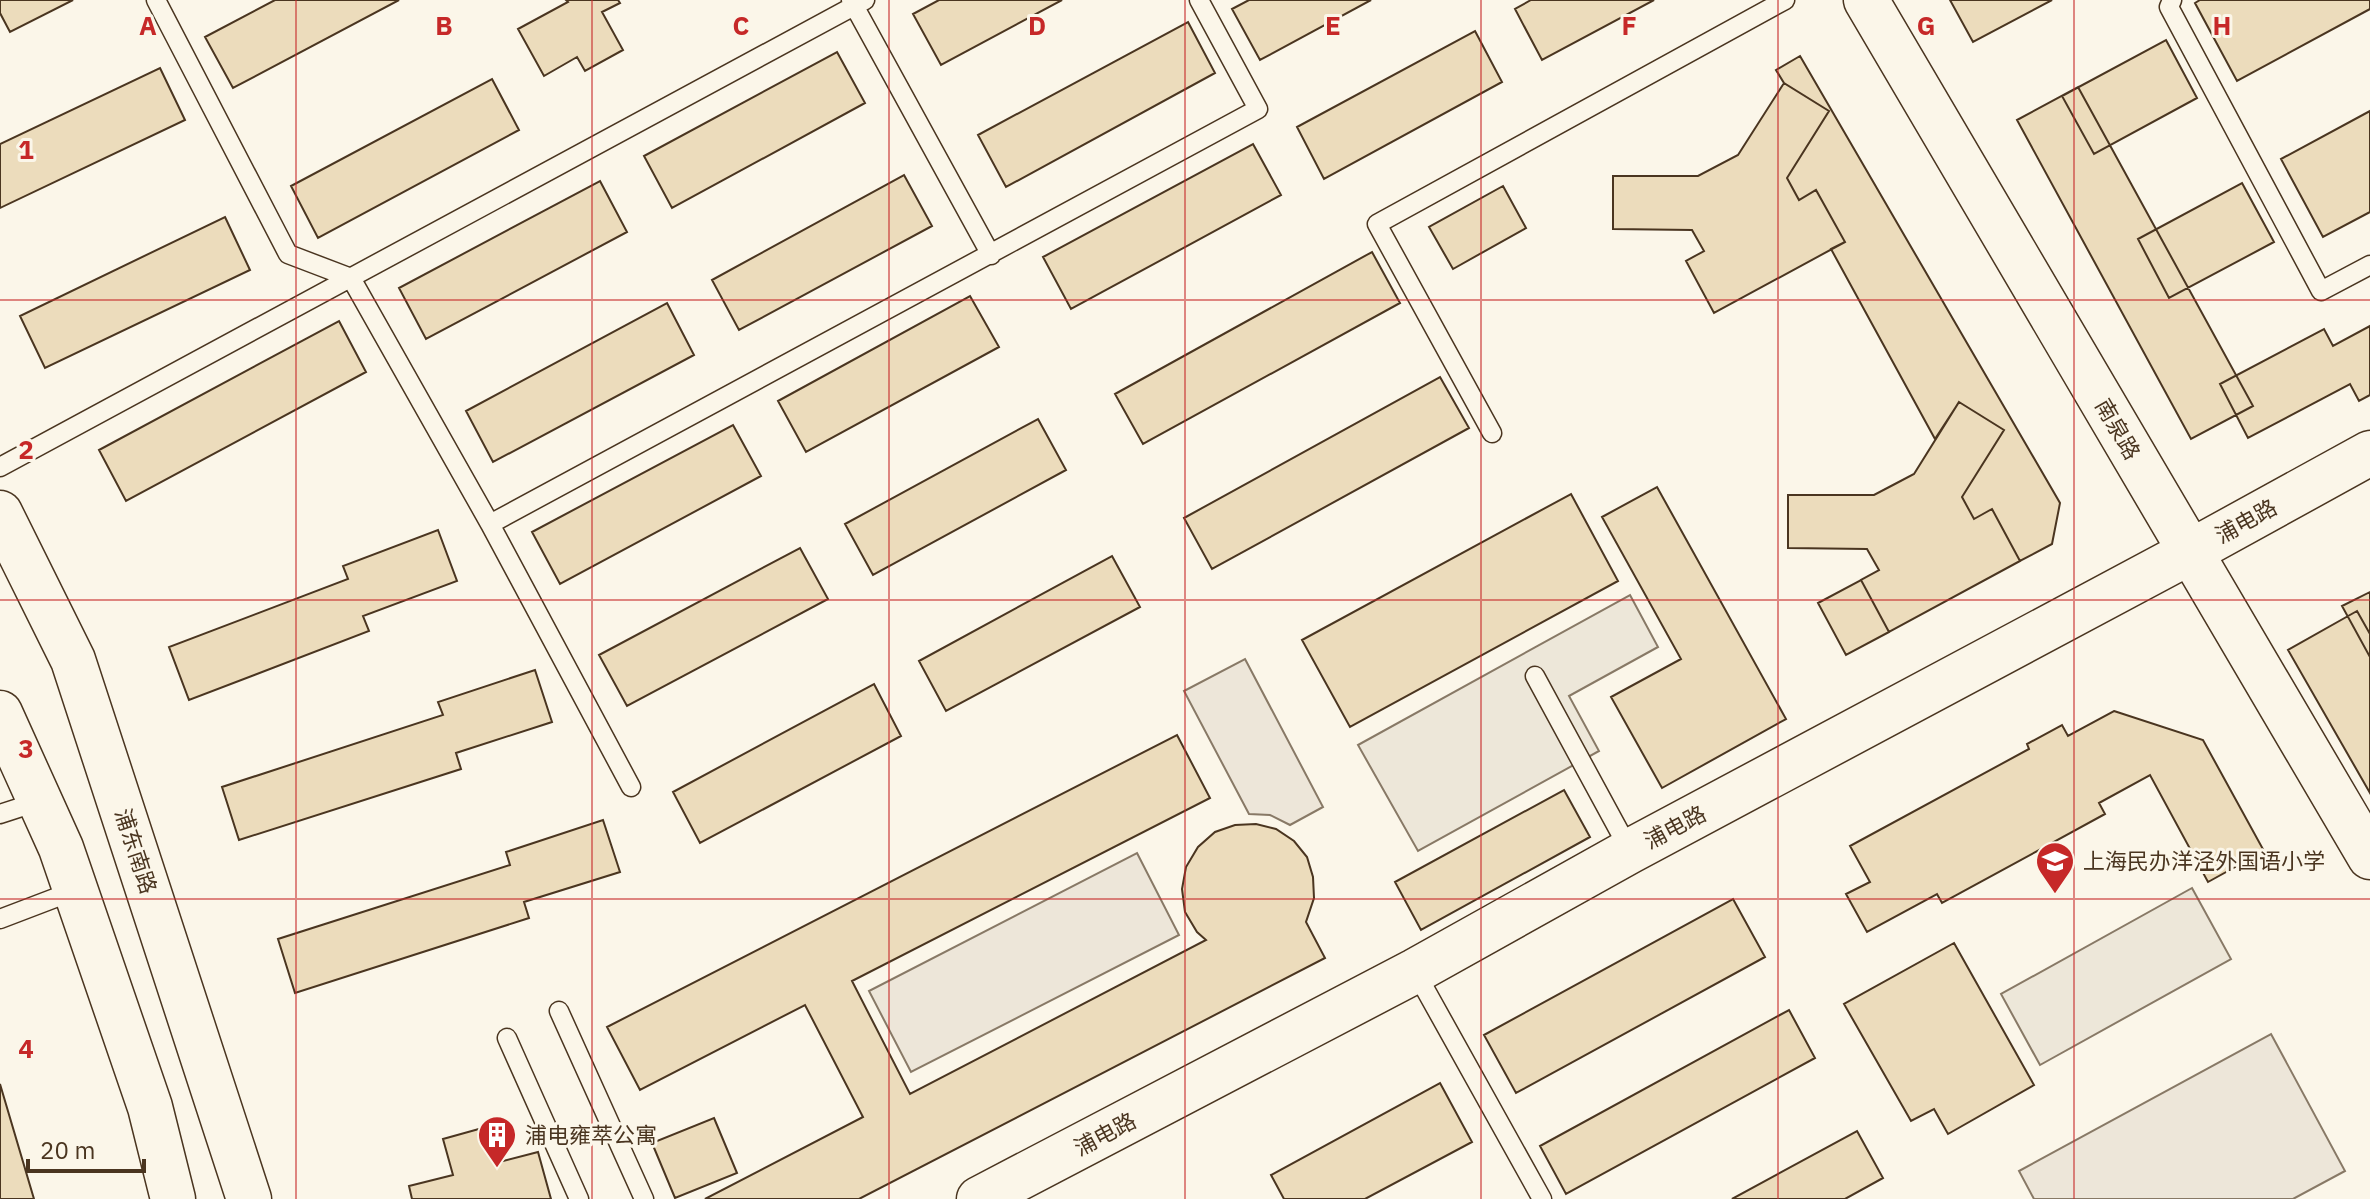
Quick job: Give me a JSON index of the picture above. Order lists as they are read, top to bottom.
{
  "streets": {
    "street": ["南泉路", "浦电路", "浦东南路"]
  },
  "crossings": [
    ["南泉路", "浦电路"]
  ],
  "places": {
    "school or university": ["上海民办洋泾外国语小学"],
    "building": ["浦电雍萃公寓"]
  },
  "scale_bar": "20 m",
  "grid": {
    "columns": [
      "A",
      "B",
      "C",
      "D",
      "E",
      "F",
      "G",
      "H"
    ],
    "rows": [
      "1",
      "2",
      "3",
      "4"
    ]
  }
}
